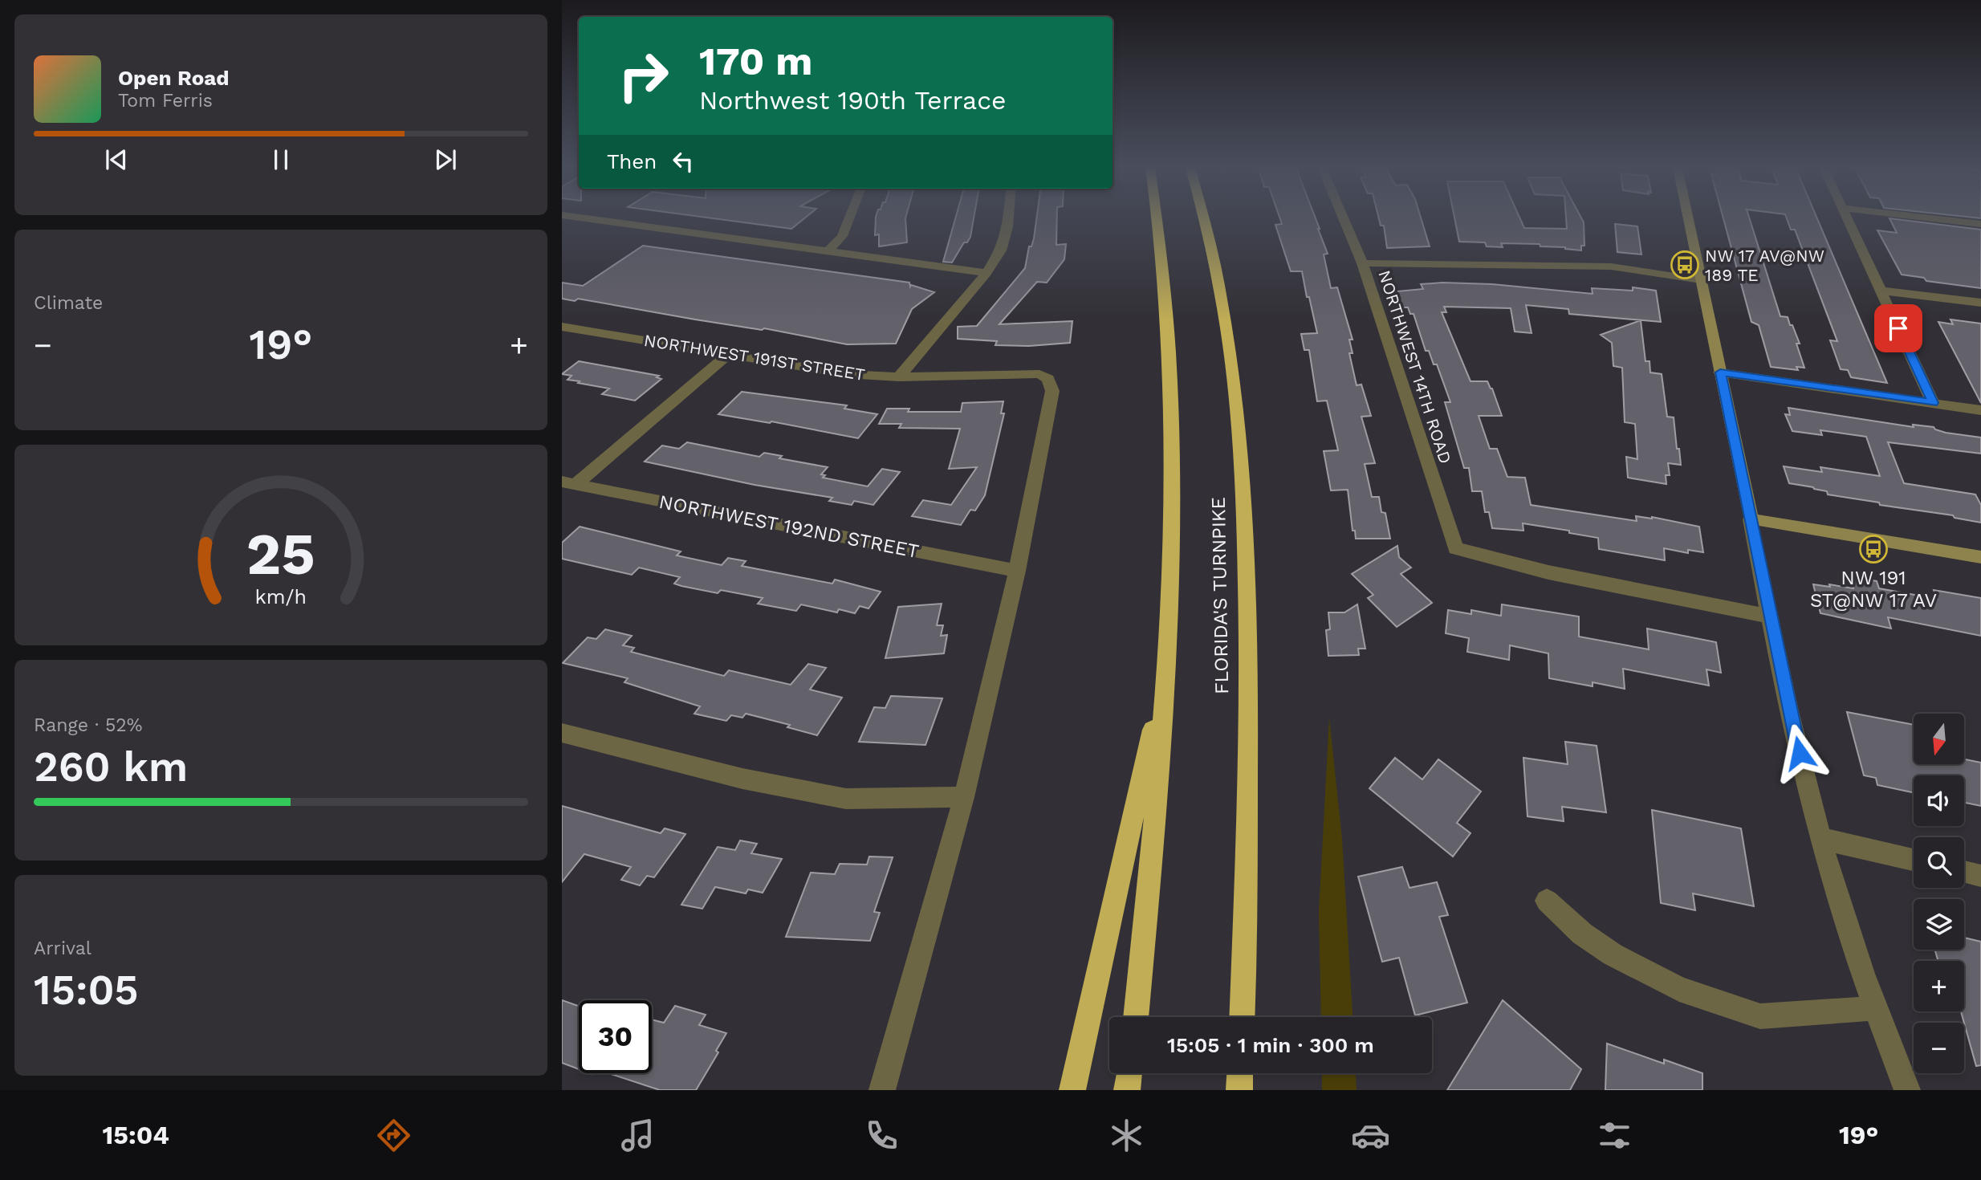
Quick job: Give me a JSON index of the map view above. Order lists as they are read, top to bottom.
{
  "streets": {
    "highway": ["FLORIDA'S TURNPIKE"],
    "street": ["NORTHWEST 191ST STREET", "NORTHWEST 14TH ROAD", "NORTHWEST 192ND STREET"]
  },
  "crossings": [
    ["NORTHWEST 191ST STREET", "NORTHWEST 192ND STREET"]
  ],
  "places": {
    "bus stop": ["NW 17 AV@NW 189 TE", "NW 191 ST@NW 17 AV"]
  },
  "north": "bottom",
  "page": {
    "turn": ["170 m", "Northwest 190th Terrace"],
    "song": ["Open Road", "Tom Ferris"],
    "then": "Then",
    "tile": [
      "Climate",
      ["Range · 52%", "260 km"],
      ["Arrival", "15:05"]
    ],
    "heat": ["−", "19°", "+"],
    "map_buttons": ["+", "−"],
    "limit": "30",
    "trip": "15:05 · 1 min · 300 m",
    "tabs": ["15:04", "19°"],
    "gauge": ["25", "km/h"]
  }
}
